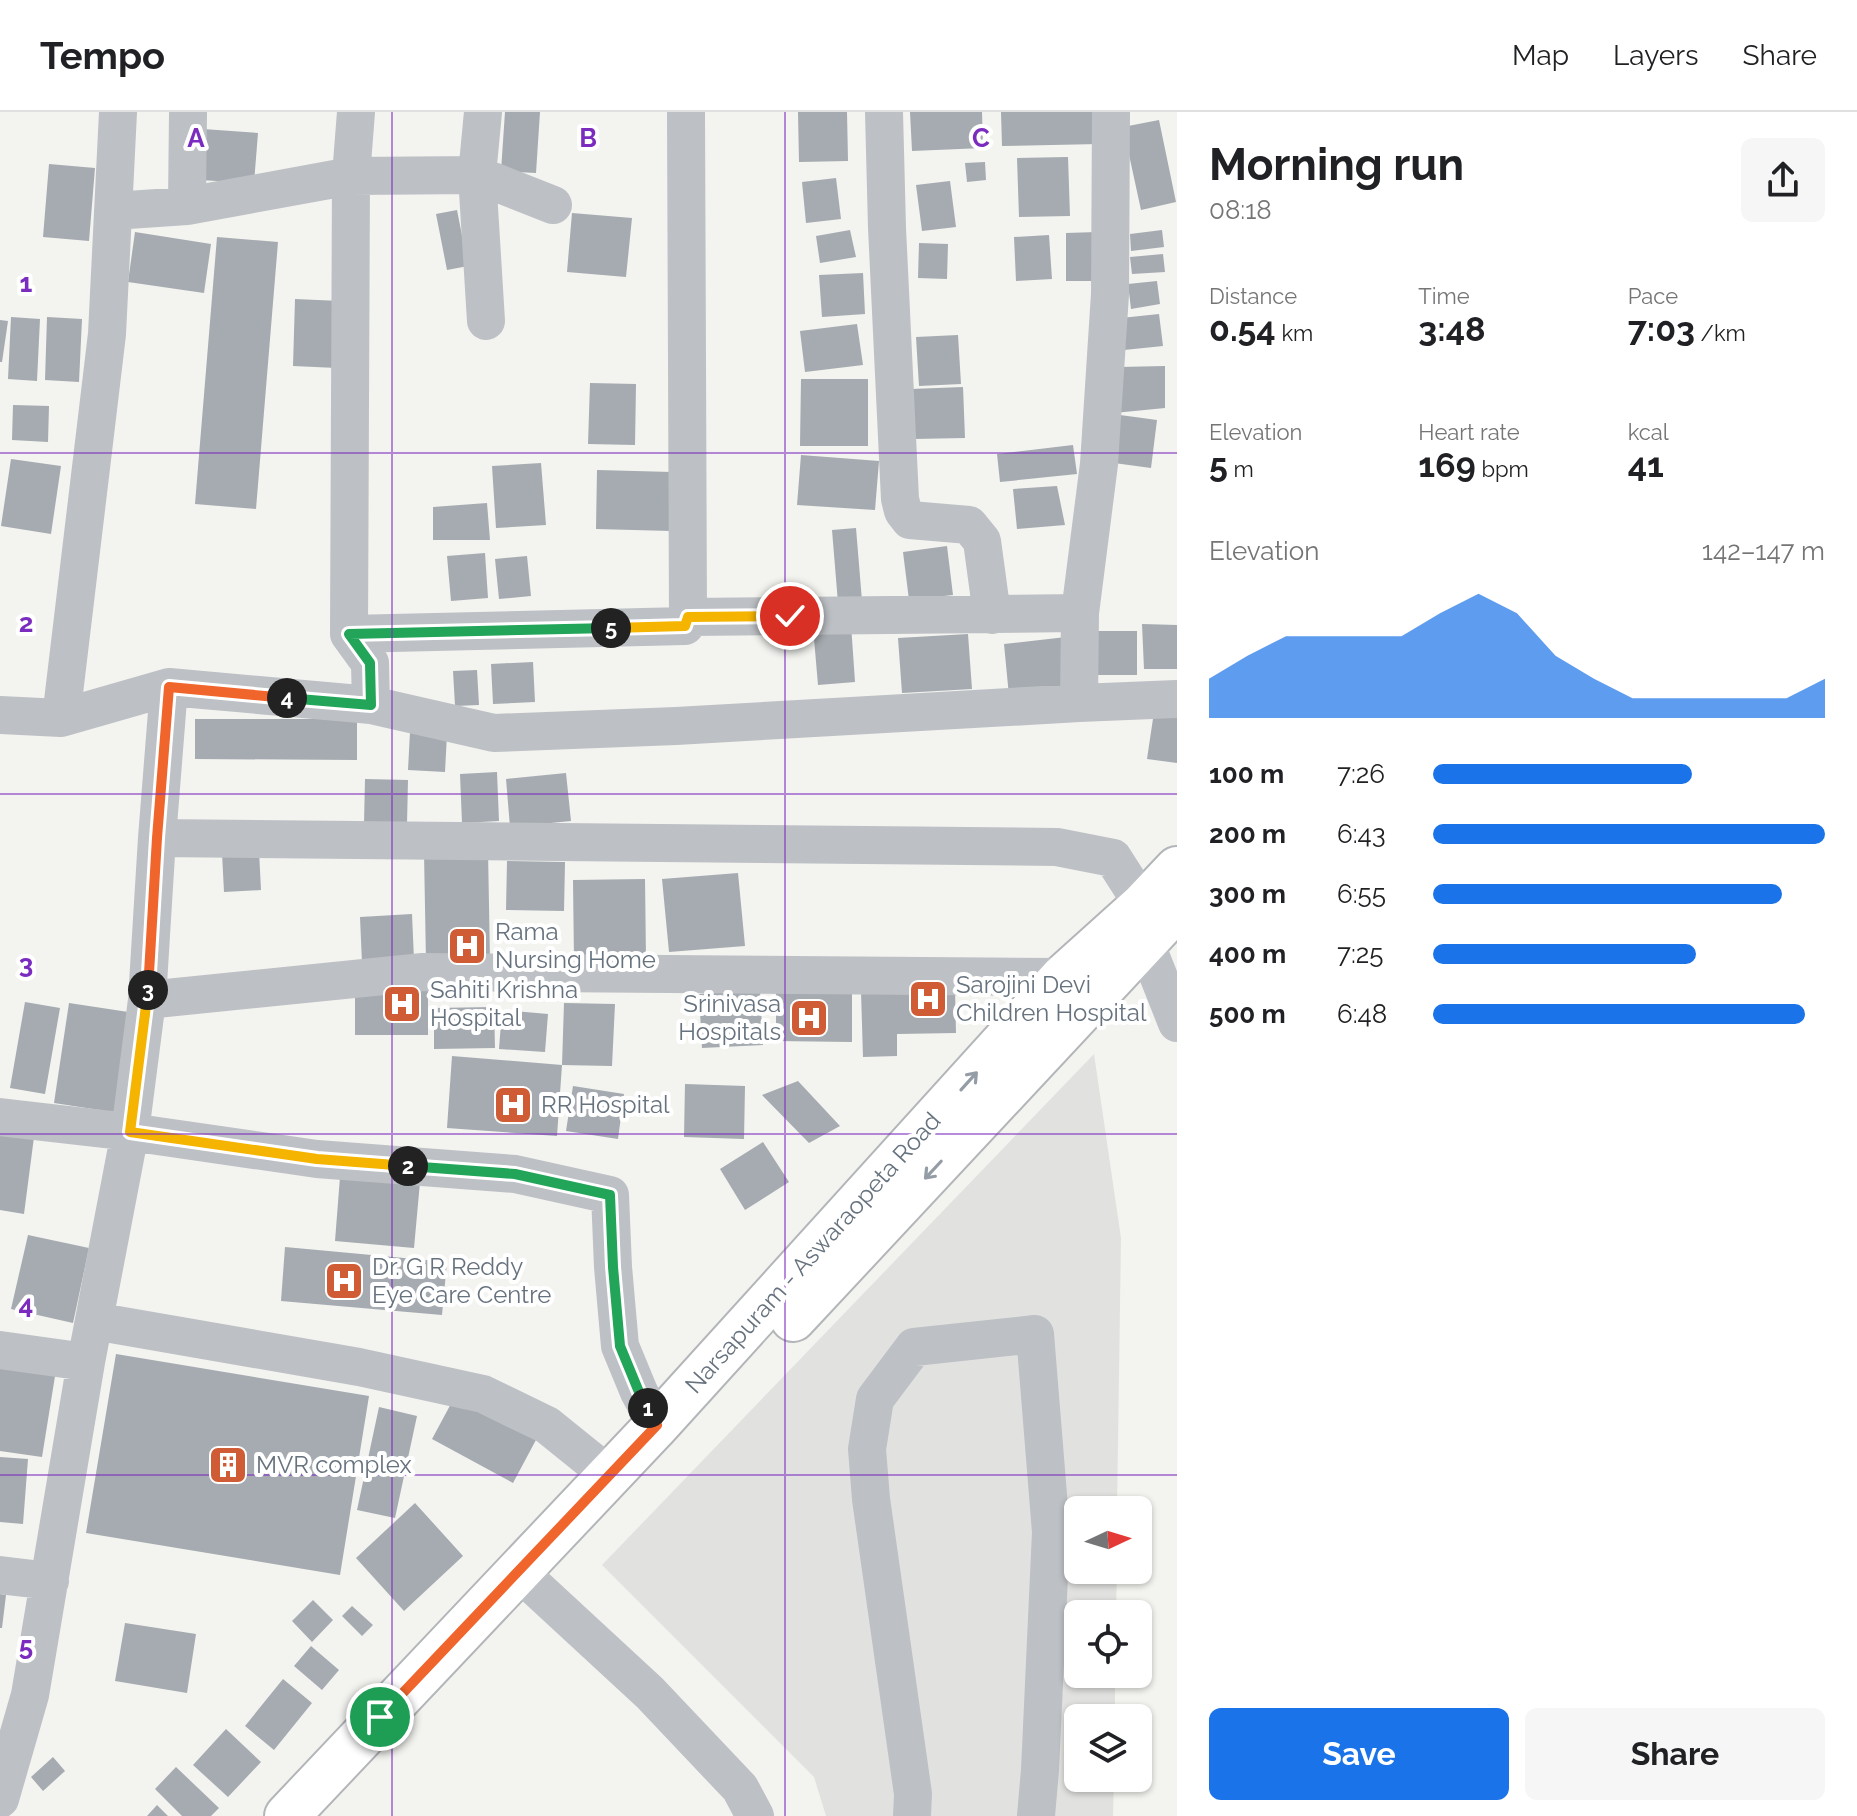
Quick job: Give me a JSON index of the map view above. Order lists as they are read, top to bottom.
{
  "streets": {
    "main road": ["Narsapuram - Aswaraopeta Road"]
  },
  "places": {
    "hospital": [
      "Rama Nursing Home",
      "Sarojini Devi Children Hospital",
      "Sahiti Krishna Hospital",
      "Srinivasa Hospitals",
      "RR Hospital",
      "Dr. G R Reddy Eye Care Centre"
    ],
    "building": ["MVR complex"]
  },
  "north": "right",
  "page": {
    "header": "Tempo",
    "nav": ["Map", "Layers", "Share"],
    "heading": ["Morning run", "08:18"],
    "stats": [
      ["Distance", "0.54 km"],
      ["Time", "3:48"],
      ["Pace", "7:03 /km"],
      ["Elevation", "5 m"],
      ["Heart rate", "169 bpm"],
      ["kcal", "41"]
    ],
    "chart": ["Elevation", "142–147 m"],
    "pins": [
      "5",
      "4",
      "3",
      "2",
      "1"
    ],
    "list": [
      {
        "name": "100 m",
        "note": "7:26"
      },
      {
        "name": "200 m",
        "note": "6:43"
      },
      {
        "name": "300 m",
        "note": "6:55"
      },
      {
        "name": "400 m",
        "note": "7:25"
      },
      {
        "name": "500 m",
        "note": "6:48"
      }
    ],
    "buttons": ["Save", "Share"]
  },
  "grid": {
    "columns": ["A", "B", "C"],
    "rows": [
      "1",
      "2",
      "3",
      "4",
      "5"
    ]
  }
}
